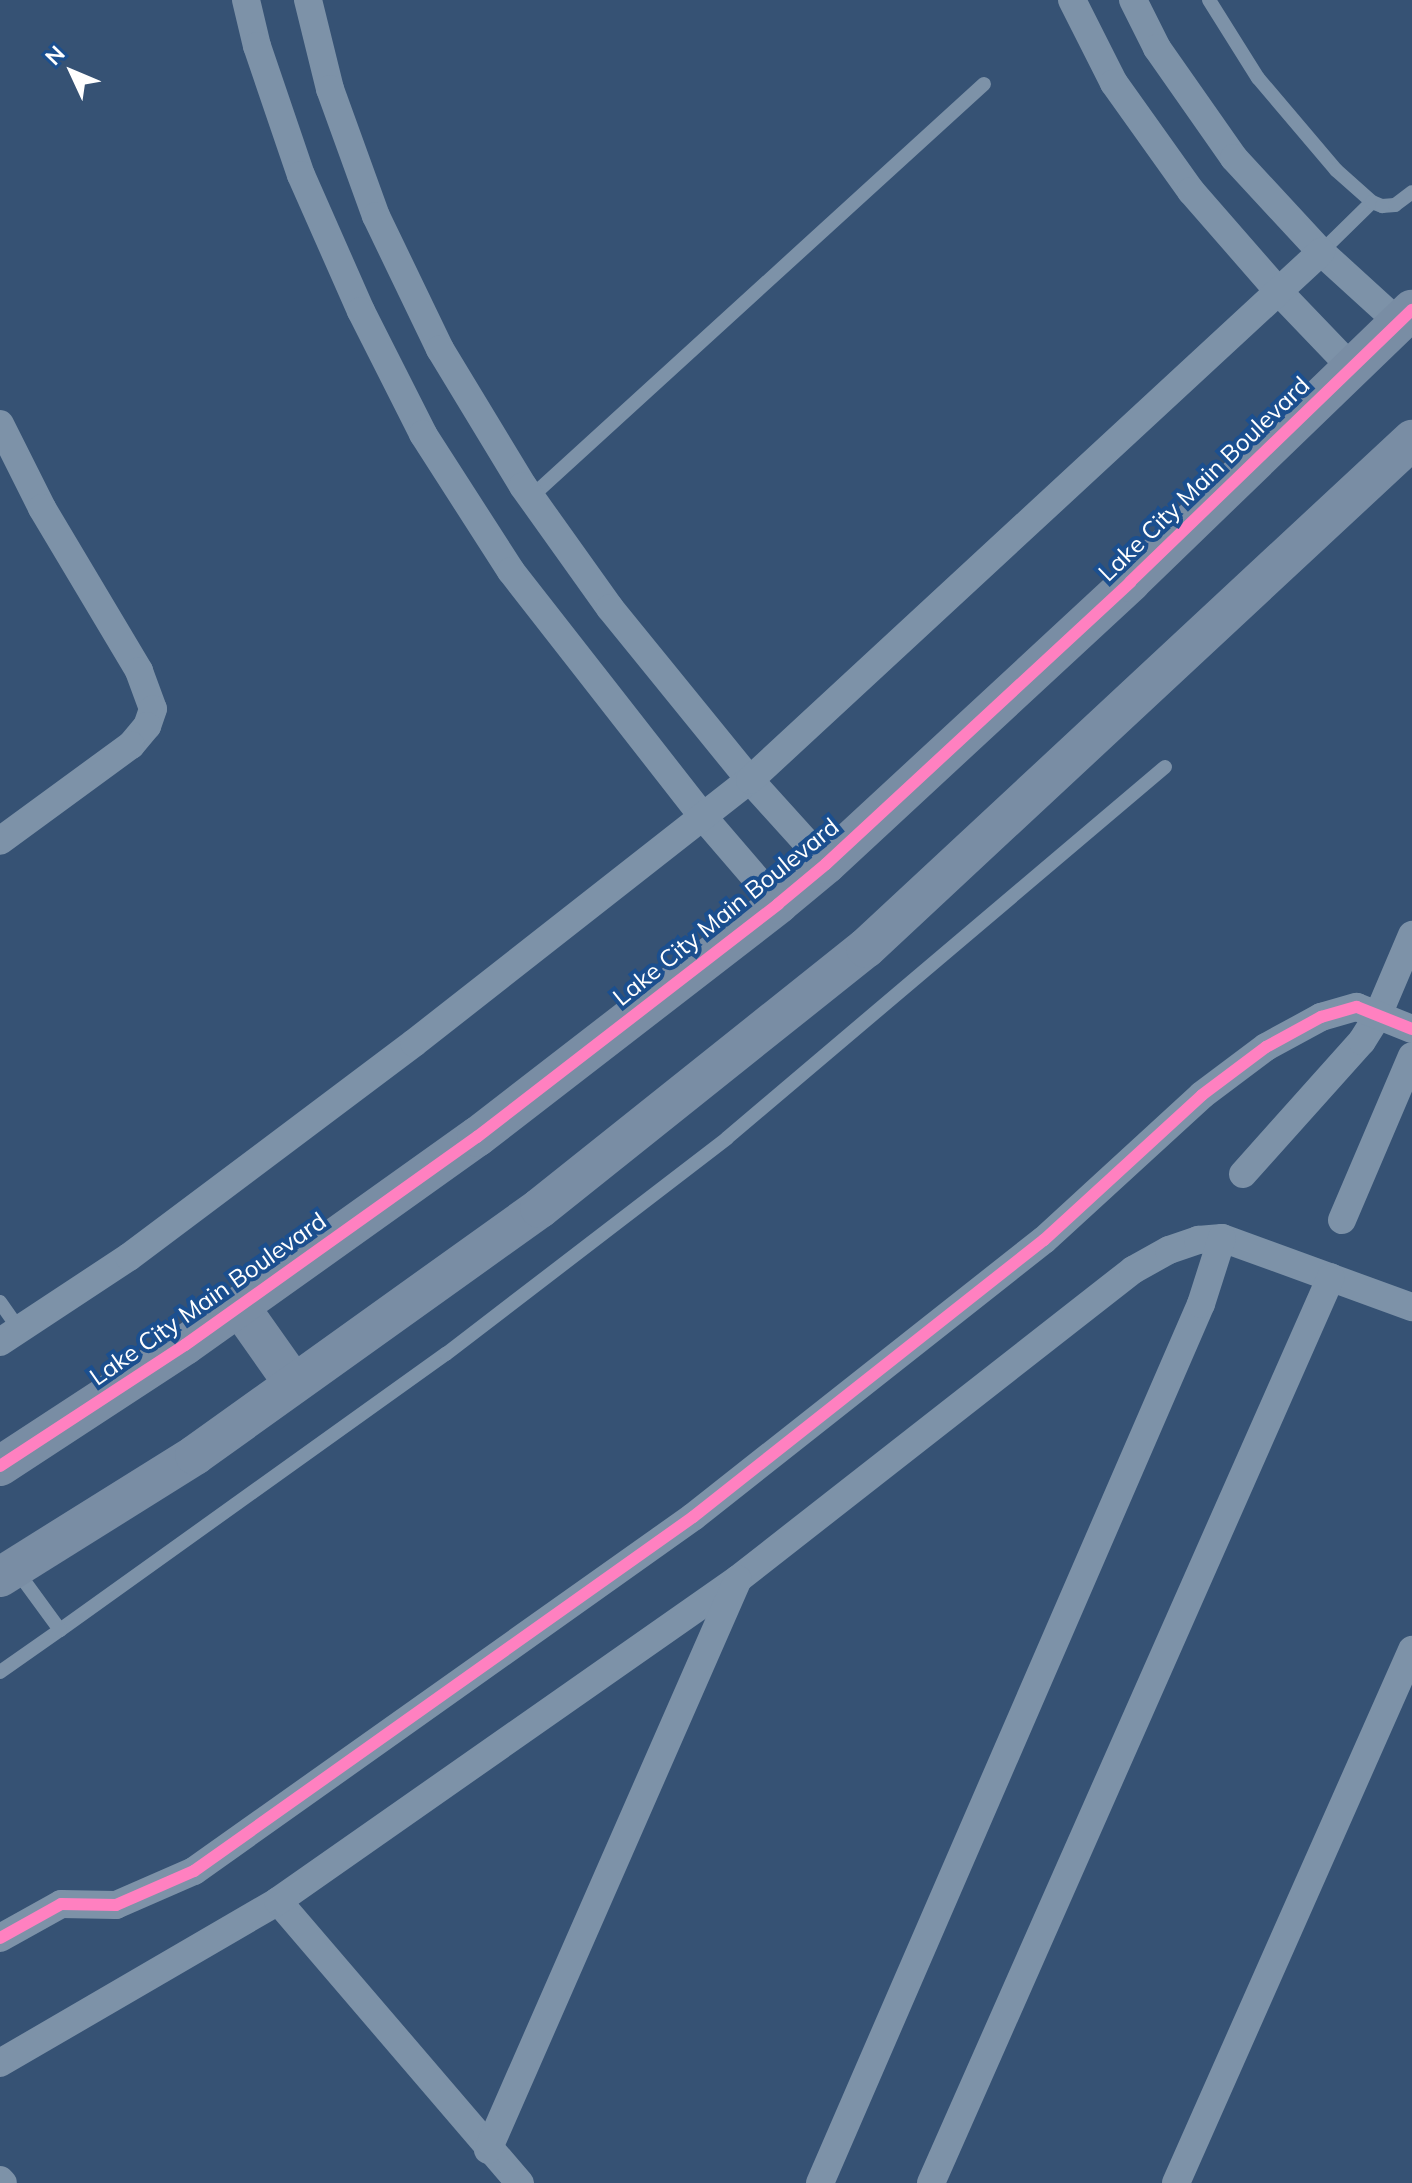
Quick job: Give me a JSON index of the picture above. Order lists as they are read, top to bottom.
{
  "streets": {
    "street": ["Lake City Main Boulevard"]
  },
  "north": "top left"
}
